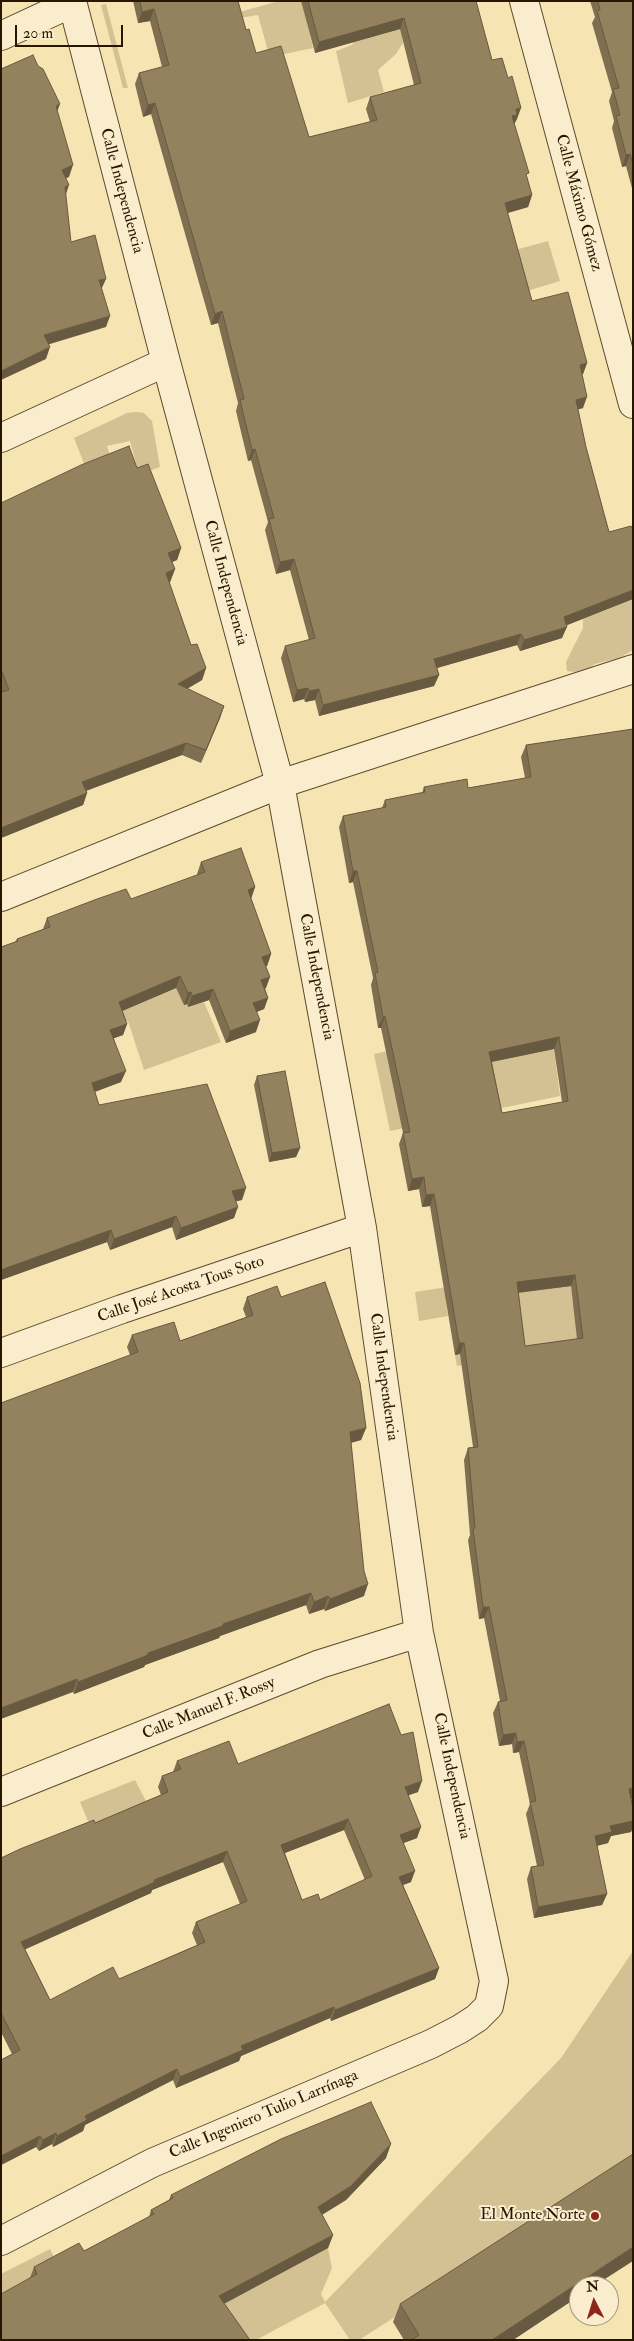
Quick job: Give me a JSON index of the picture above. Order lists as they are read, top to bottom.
{
  "streets": {
    "street": [
      "Calle Independencia",
      "Calle Máximo Gómez",
      "Calle José Acosta Tous Soto",
      "Calle Manuel F. Rossy",
      "Calle Ingeniero Tulio Larrínaga"
    ]
  },
  "crossings": [
    ["Calle Independencia", "Calle José Acosta Tous Soto"],
    ["Calle Independencia", "Calle Manuel F. Rossy"],
    ["Calle Independencia", "Calle Ingeniero Tulio Larrínaga"]
  ],
  "places": ["El Monte Norte"],
  "scale_bar": "20 m",
  "north": "top"
}
